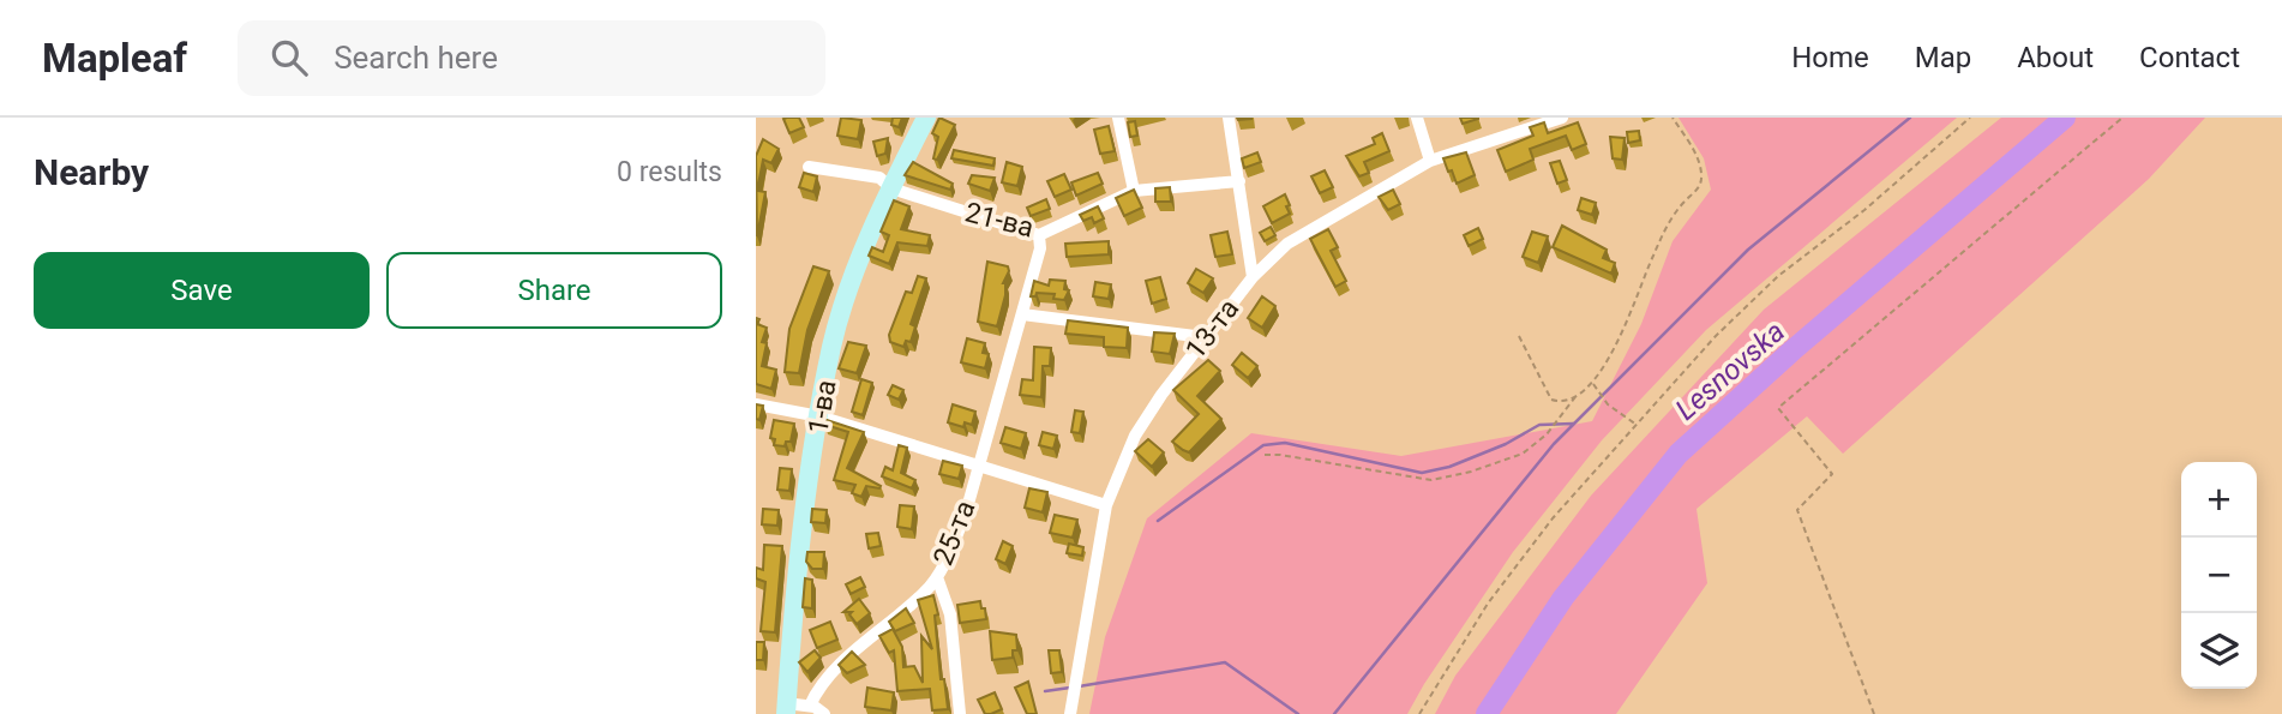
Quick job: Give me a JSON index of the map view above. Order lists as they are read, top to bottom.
{
  "streets": {
    "street": [
      "21-ва",
      "13-та",
      "1-ва",
      "25-та"
    ]
  },
  "crossings": [
    ["21-ва", "1-ва"],
    ["21-ва", "25-та"]
  ],
  "water": ["Lesnovska"],
  "page": {
    "header": "Mapleaf",
    "search": "Search here",
    "nav": [
      "Home",
      "Map",
      "About",
      "Contact"
    ],
    "heading": ["Nearby", "0 results"],
    "buttons": ["Save", "Share"],
    "map_buttons": ["+", "−"]
  }
}
